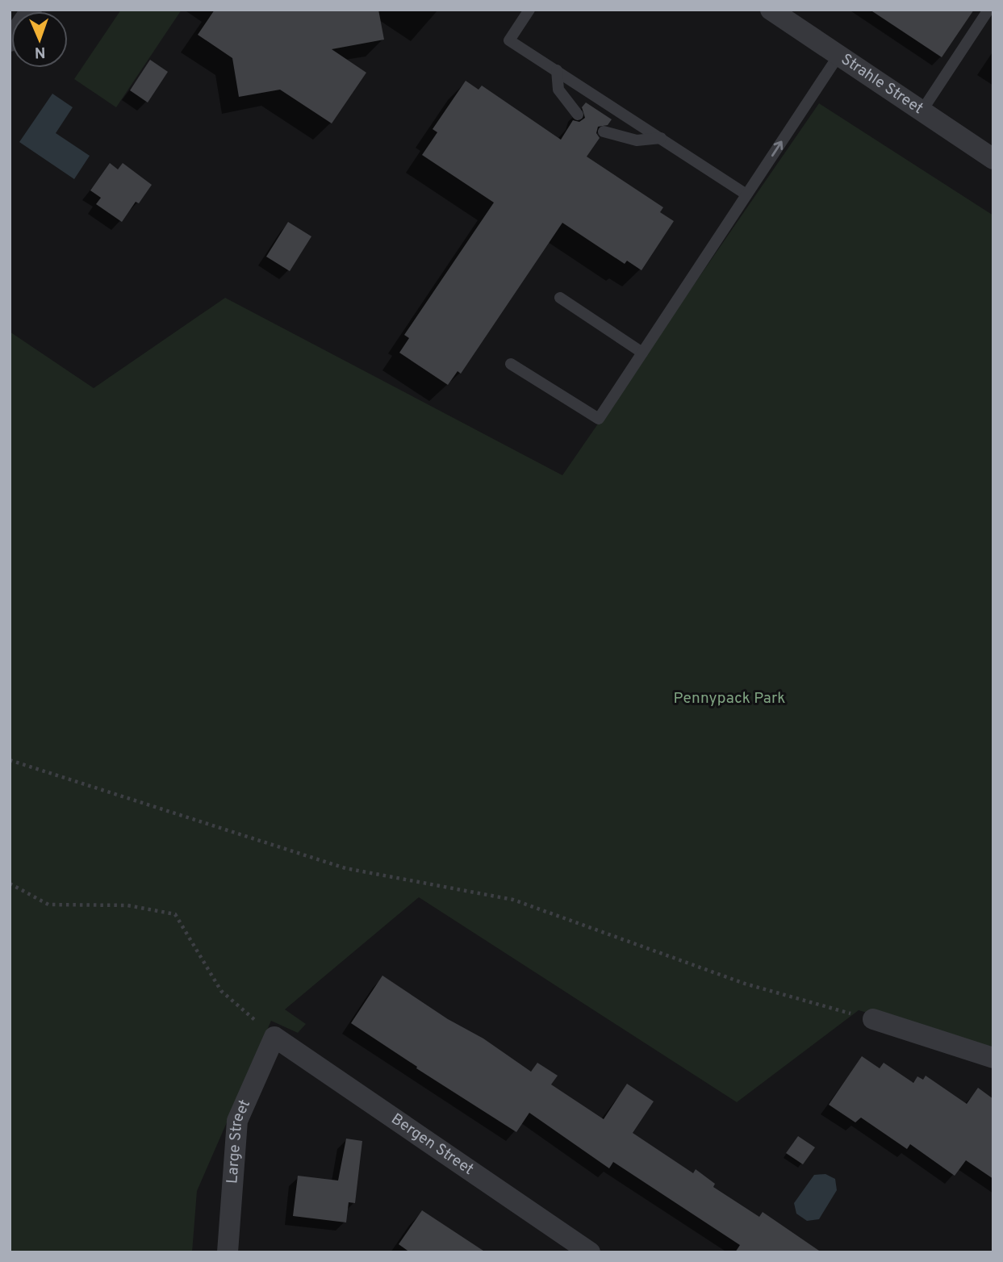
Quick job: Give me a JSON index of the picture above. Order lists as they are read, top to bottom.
{
  "streets": {
    "street": ["Strahle Street", "Large Street", "Bergen Street"]
  },
  "crossings": [
    ["Large Street", "Bergen Street"]
  ],
  "parks": ["Pennypack Park"],
  "north": "bottom"
}
